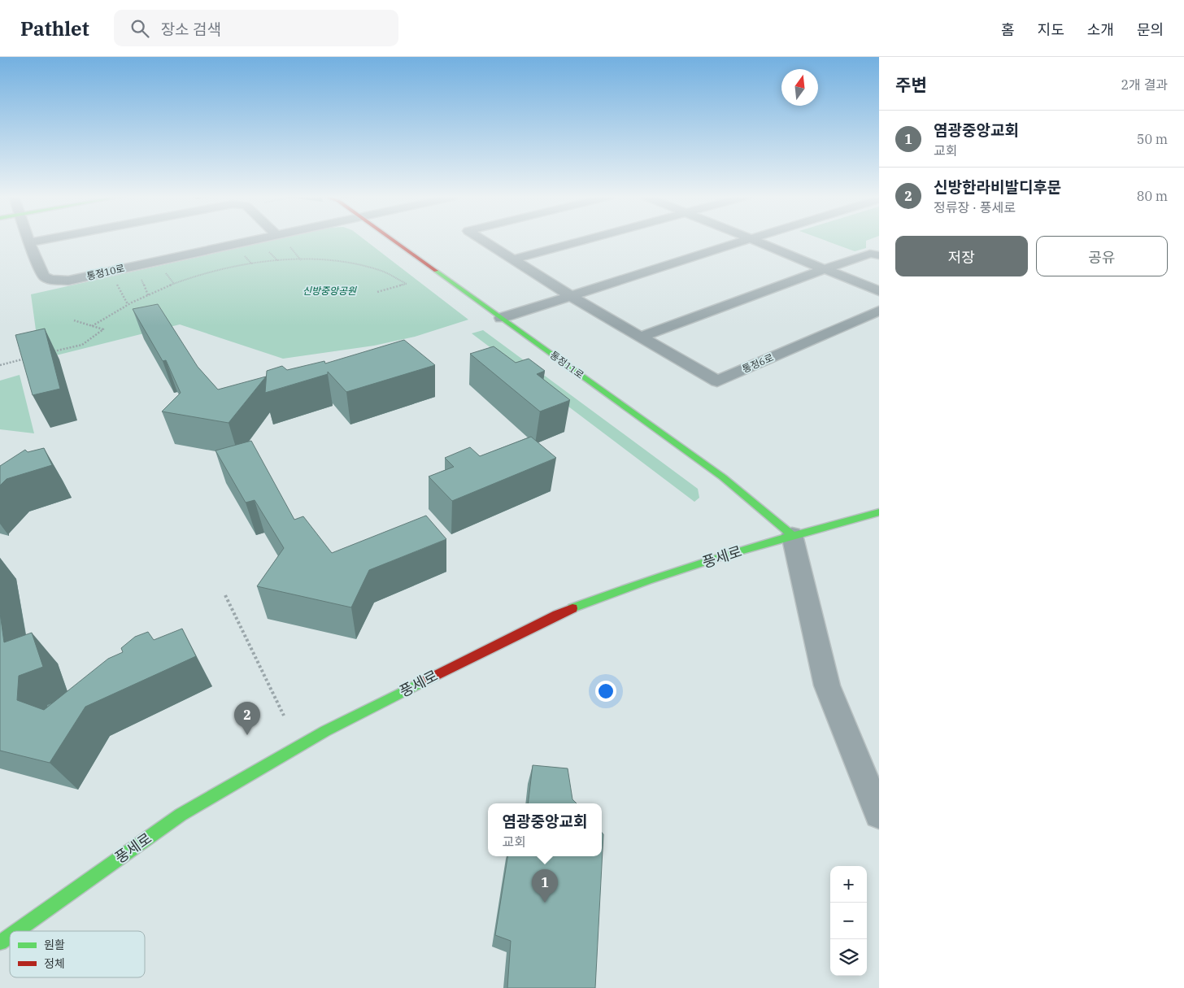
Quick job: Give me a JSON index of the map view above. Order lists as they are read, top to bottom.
{
  "streets": {
    "street": [
      "통정10로",
      "통정6로",
      "통정11로",
      "풍세로"
    ]
  },
  "crossings": [
    ["통정11로", "풍세로"]
  ],
  "parks": ["신방중앙공원"],
  "legend": ["원활", "정체"],
  "north": "top",
  "page": {
    "header": "Pathlet",
    "search": "장소 검색",
    "nav": [
      "홈",
      "지도",
      "소개",
      "문의"
    ],
    "heading": ["주변", "2개 결과"],
    "list": [
      {
        "mark": "1",
        "name": "염광중앙교회",
        "note": "교회",
        "value": "50 m"
      },
      {
        "mark": "2",
        "name": "신방한라비발디후문",
        "note": "정류장 · 풍세로",
        "value": "80 m"
      }
    ],
    "buttons": ["저장", "공유"],
    "pins": ["2", "1"],
    "popup": ["염광중앙교회", "교회"],
    "map_buttons": ["+", "−"]
  }
}
